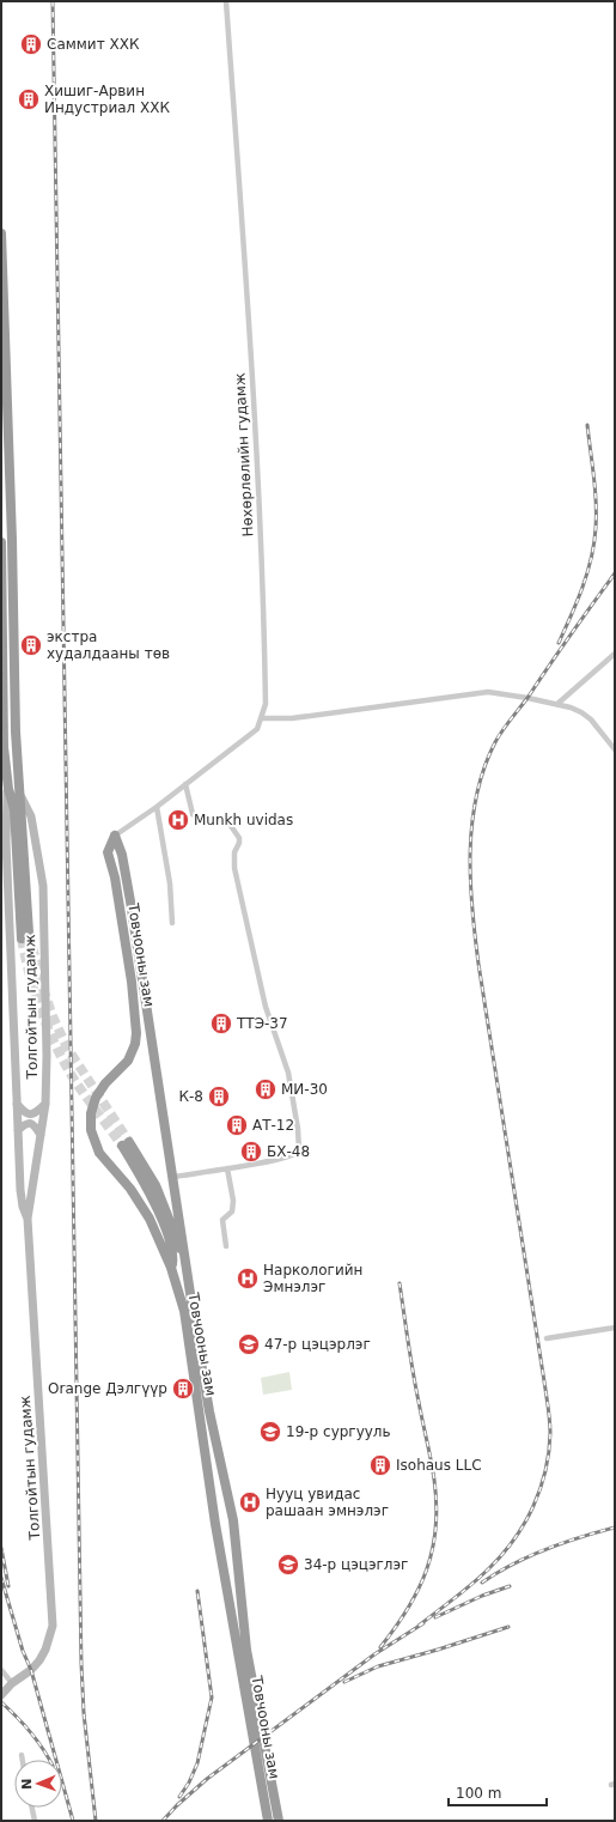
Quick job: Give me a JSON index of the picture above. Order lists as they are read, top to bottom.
{
  "streets": {
    "highway": ["Товчооны зам"],
    "main road": ["Толгойтын гудамж"],
    "street": ["Нөхөрлөлийн гудамж"]
  },
  "crossings": [
    ["Нөхөрлөлийн гудамж", "Товчооны зам"]
  ],
  "places": {
    "building": [
      "Саммит ХХК",
      "Хишиг-Арвин Индустриал ХХК",
      "экстра худалдааны төв",
      "ТТЭ-37",
      "МИ-30",
      "К-8",
      "АТ-12",
      "БХ-48",
      "Orange Дэлгүүр",
      "Isohaus LLC"
    ],
    "hospital": ["Munkh uvidas", "Наркологийн Эмнэлэг", "Нууц увидас рашаан эмнэлэг"],
    "school or university": ["47-р цэцэрлэг", "19-р сургууль", "34-р цэцэглэг"]
  },
  "scale_bar": "100 m",
  "north": "left"
}
